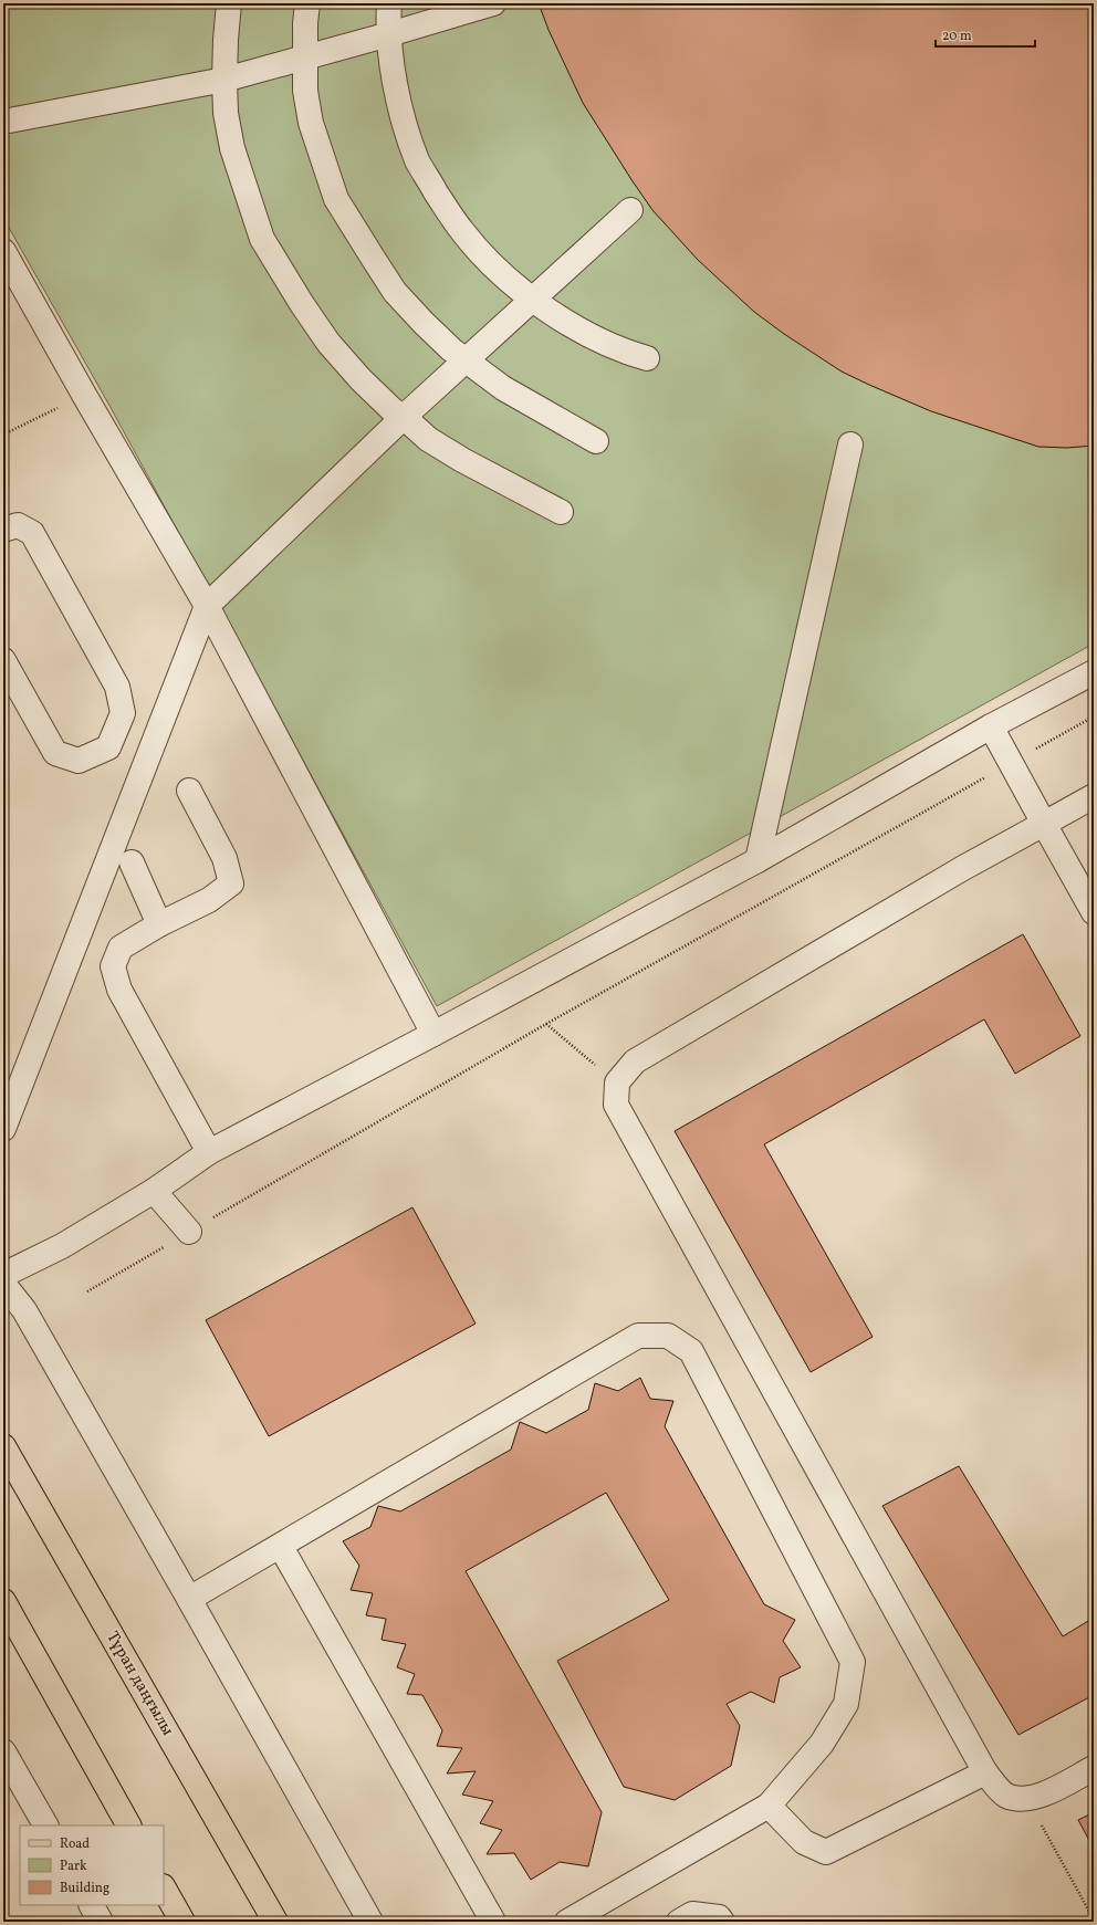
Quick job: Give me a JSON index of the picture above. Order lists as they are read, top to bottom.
{
  "streets": {
    "main road": ["Тұран даңғылы"]
  },
  "legend": ["Road", "Park", "Building"],
  "scale_bar": "20 m"
}
